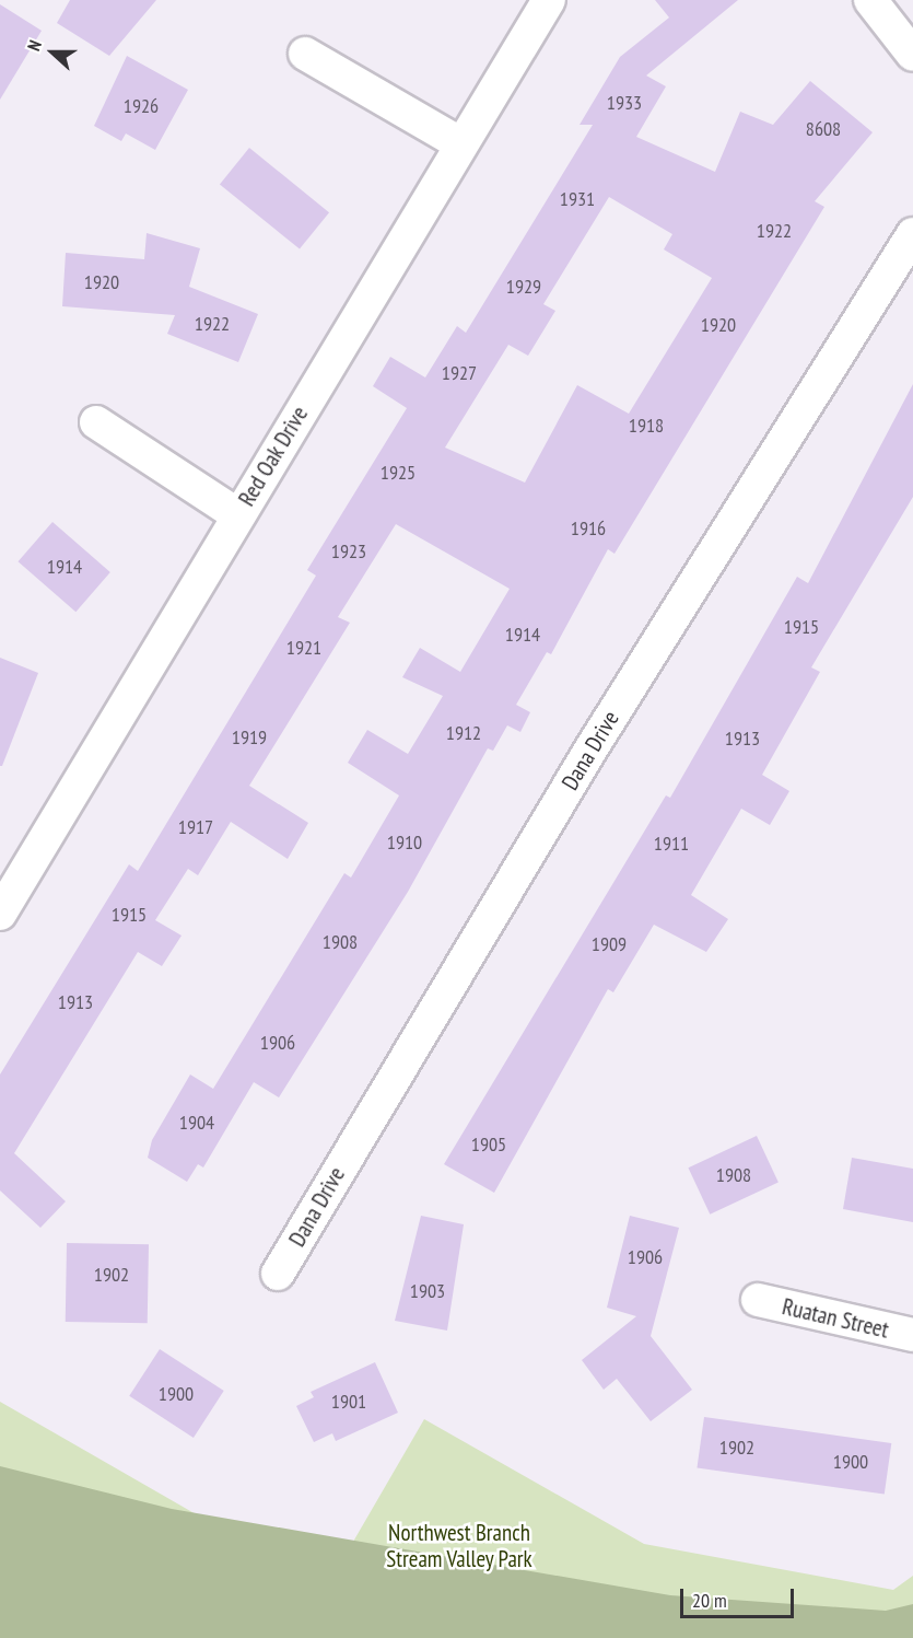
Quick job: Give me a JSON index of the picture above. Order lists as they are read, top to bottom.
{
  "streets": {
    "street": ["Red Oak Drive", "Dana Drive", "Ruatan Street"]
  },
  "parks": ["Northwest Branch Stream Valley Park"],
  "house_numbers": [
    "1933",
    "1926",
    "8608",
    "1931",
    "1922",
    "1920",
    "1929",
    "1922",
    "1920",
    "1927",
    "1918",
    "1925",
    "1916",
    "1923",
    "1914",
    "1915",
    "1914",
    "1921",
    "1912",
    "1919",
    "1913",
    "1917",
    "1910",
    "1911",
    "1915",
    "1908",
    "1909",
    "1913",
    "1906",
    "1904",
    "1905",
    "1908",
    "1906",
    "1902",
    "1903",
    "1900",
    "1901",
    "1902",
    "1900"
  ],
  "scale_bar": "20 m",
  "north": "left"
}
